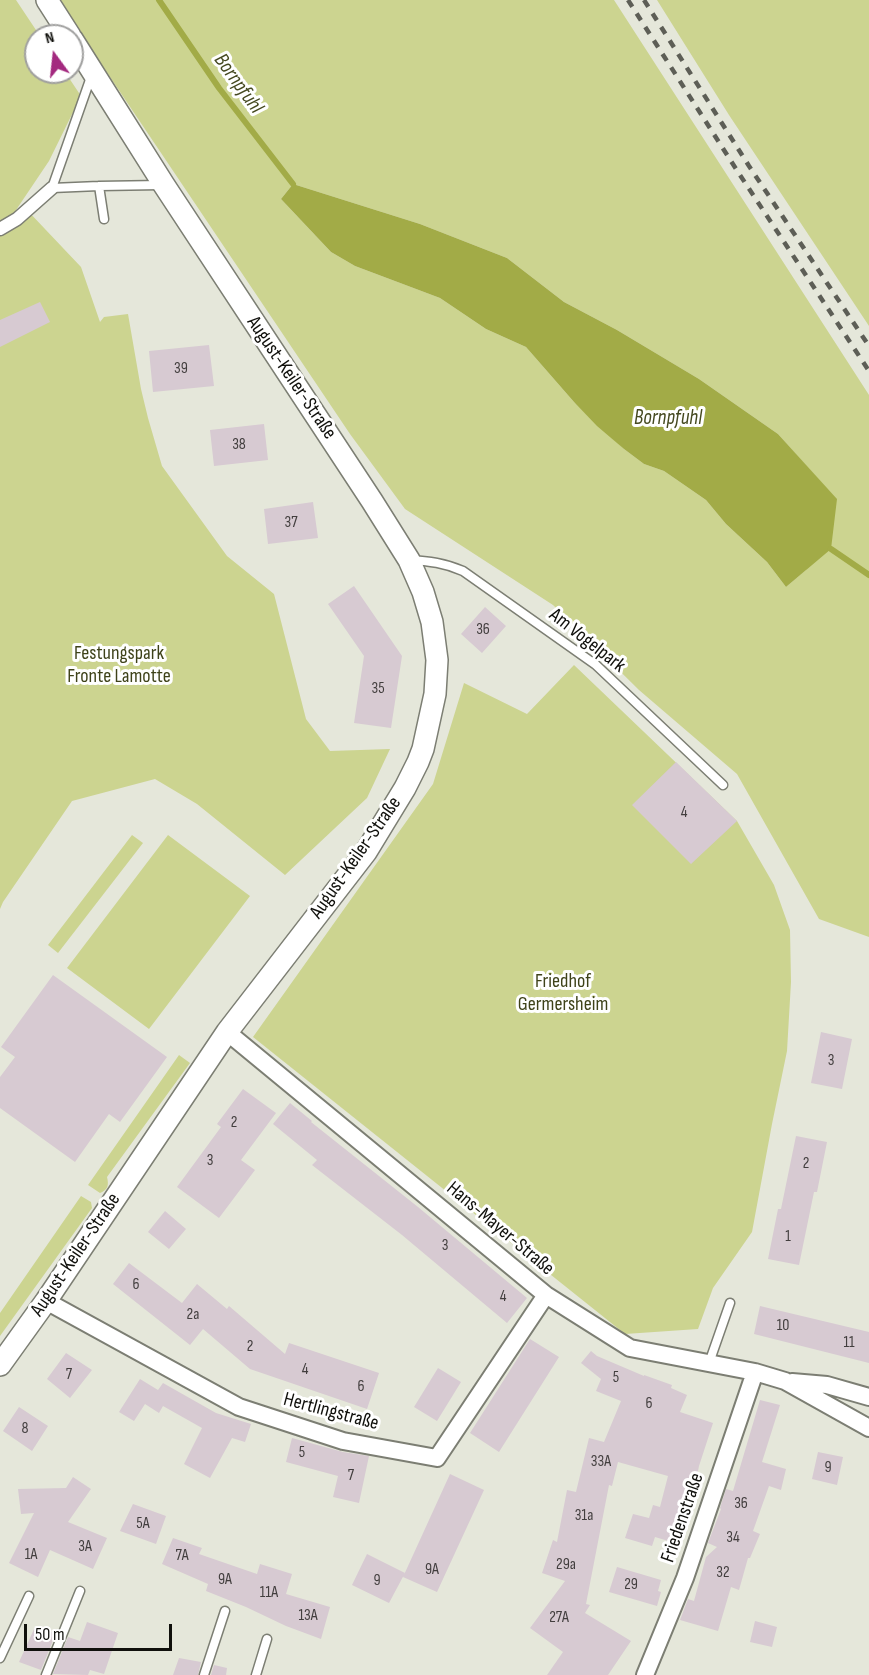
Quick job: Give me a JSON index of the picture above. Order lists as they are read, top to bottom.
{
  "streets": {
    "street": [
      "August-Keiler-Straße",
      "Hans-Mayer-Straße",
      "Hertlingstraße",
      "Friedenstraße"
    ],
    "lane": ["Am Vogelpark"]
  },
  "crossings": [
    ["August-Keiler-Straße", "Am Vogelpark"],
    ["August-Keiler-Straße", "Hans-Mayer-Straße"],
    ["August-Keiler-Straße", "Hertlingstraße"],
    ["Hans-Mayer-Straße", "Hertlingstraße"],
    ["Hans-Mayer-Straße", "Friedenstraße"]
  ],
  "water": ["Bornpfuhl"],
  "parks": ["Festungspark Fronte Lamotte", "Friedhof Germersheim"],
  "house_numbers": [
    "39",
    "38",
    "37",
    "36",
    "35",
    "4",
    "3",
    "2",
    "3",
    "2",
    "1",
    "3",
    "6",
    "4",
    "2a",
    "10",
    "11",
    "2",
    "4",
    "7",
    "5",
    "6",
    "6",
    "8",
    "5",
    "33A",
    "9",
    "7",
    "36",
    "31a",
    "5A",
    "34",
    "3A",
    "1A",
    "7A",
    "29a",
    "9A",
    "32",
    "9A",
    "9",
    "29",
    "11A",
    "13A",
    "27A"
  ],
  "scale_bar": "50 m",
  "north": "top"
}
